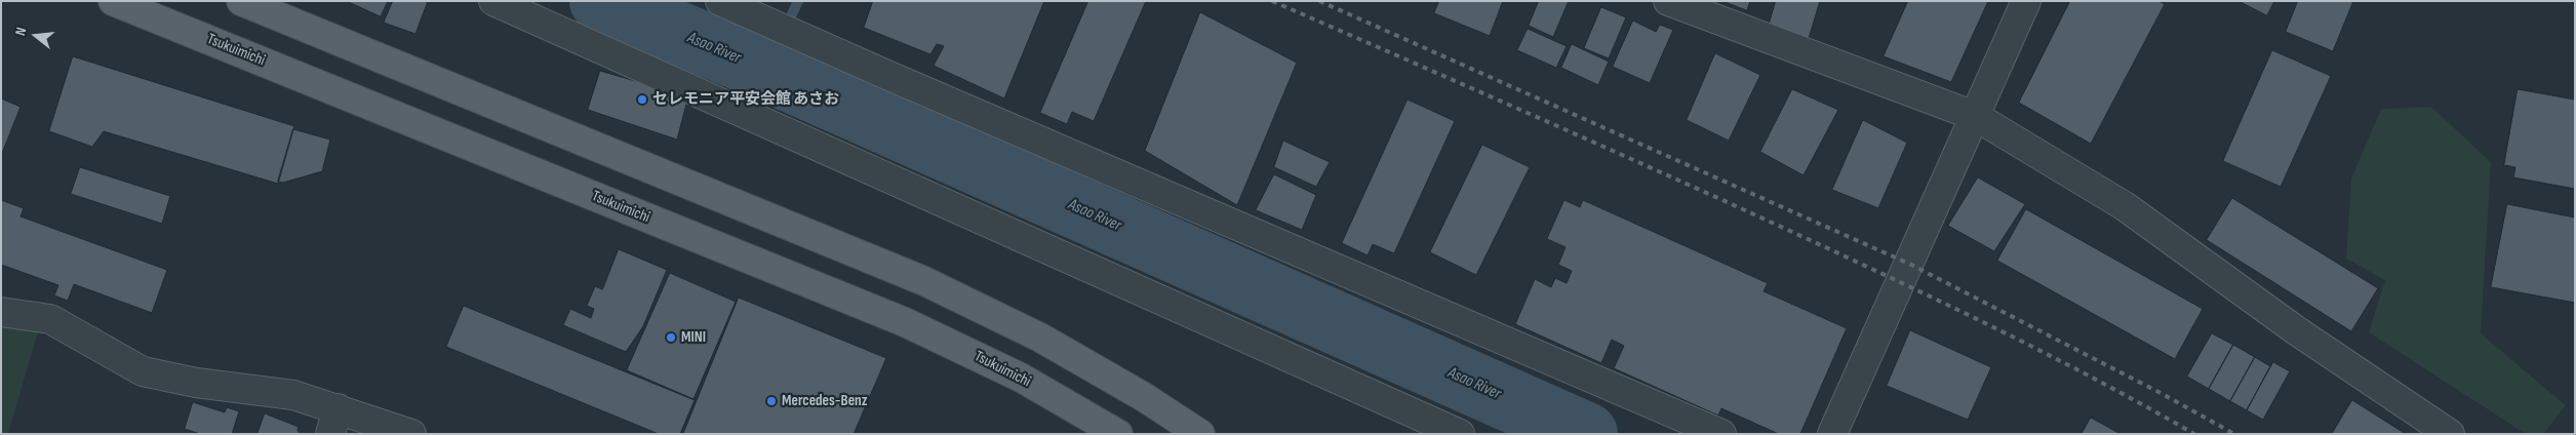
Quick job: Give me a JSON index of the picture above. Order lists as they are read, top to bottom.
{
  "streets": {
    "main road": ["Tsukuimichi"]
  },
  "water": ["Asao River"],
  "places": ["セレモニア平安会館 あさお", "MINI", "Mercedes-Benz"],
  "north": "left"
}
